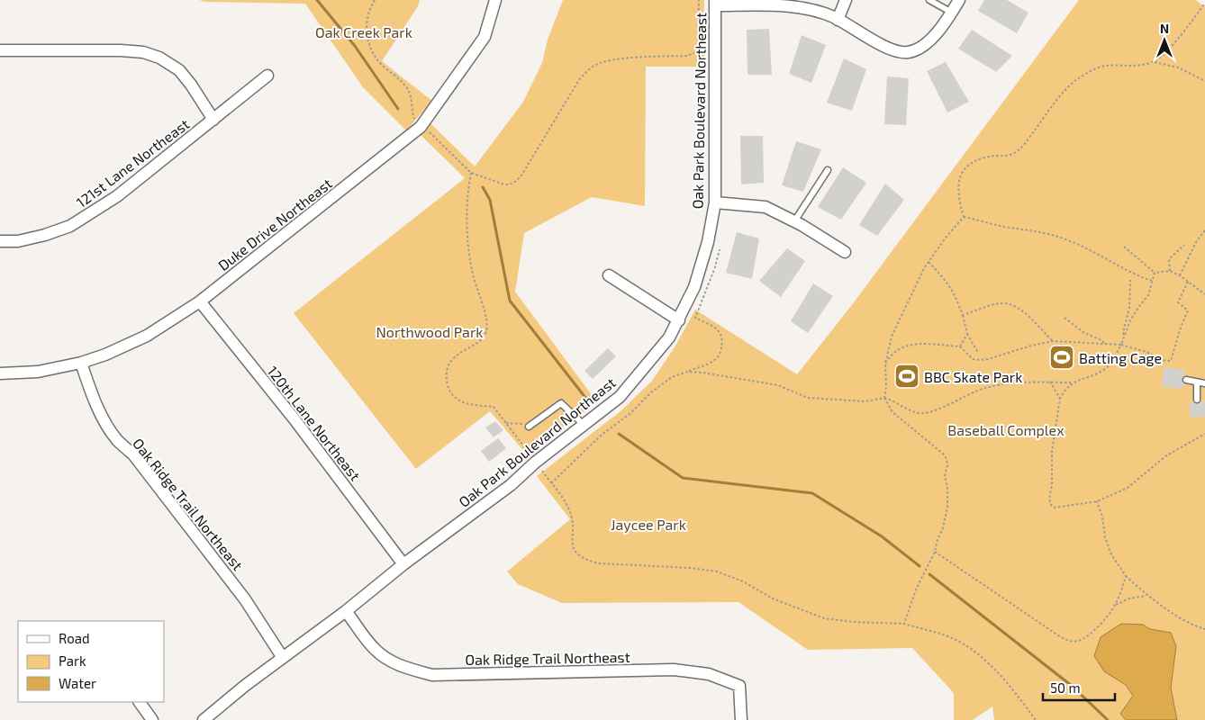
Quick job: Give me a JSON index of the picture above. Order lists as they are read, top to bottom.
{
  "streets": {
    "street": [
      "Oak Park Boulevard Northeast",
      "121st Lane Northeast",
      "Duke Drive Northeast",
      "120th Lane Northeast",
      "Oak Ridge Trail Northeast"
    ]
  },
  "crossings": [
    ["Oak Park Boulevard Northeast", "120th Lane Northeast"],
    ["Oak Park Boulevard Northeast", "Oak Ridge Trail Northeast"],
    ["Duke Drive Northeast", "120th Lane Northeast"],
    ["Duke Drive Northeast", "Oak Ridge Trail Northeast"]
  ],
  "parks": [
    "Oak Creek Park",
    "Northwood Park",
    "Baseball Complex",
    "Jaycee Park"
  ],
  "places": {
    "sports": ["Batting Cage", "BBC Skate Park"]
  },
  "legend": ["Road", "Park", "Water"],
  "scale_bar": "50 m",
  "north": "top"
}
